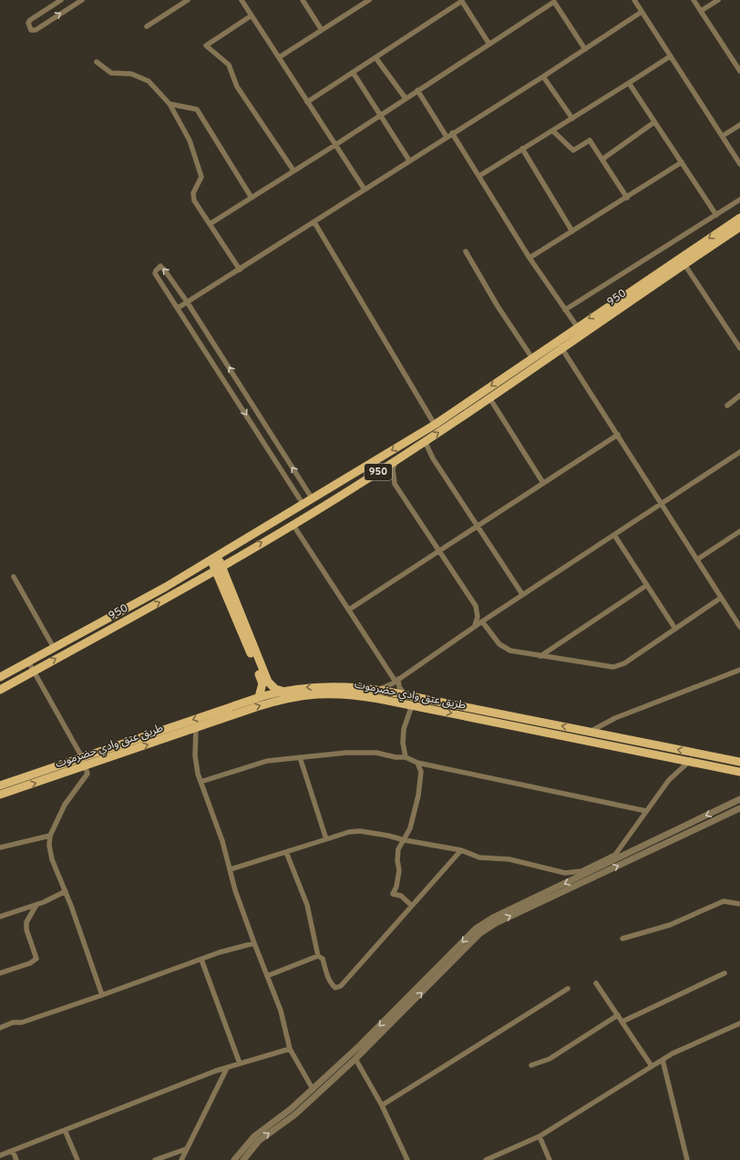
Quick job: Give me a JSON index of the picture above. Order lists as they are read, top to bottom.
{
  "streets": {
    "main road": ["950", "طريق عتق وادي حضرموت"]
  }
}
